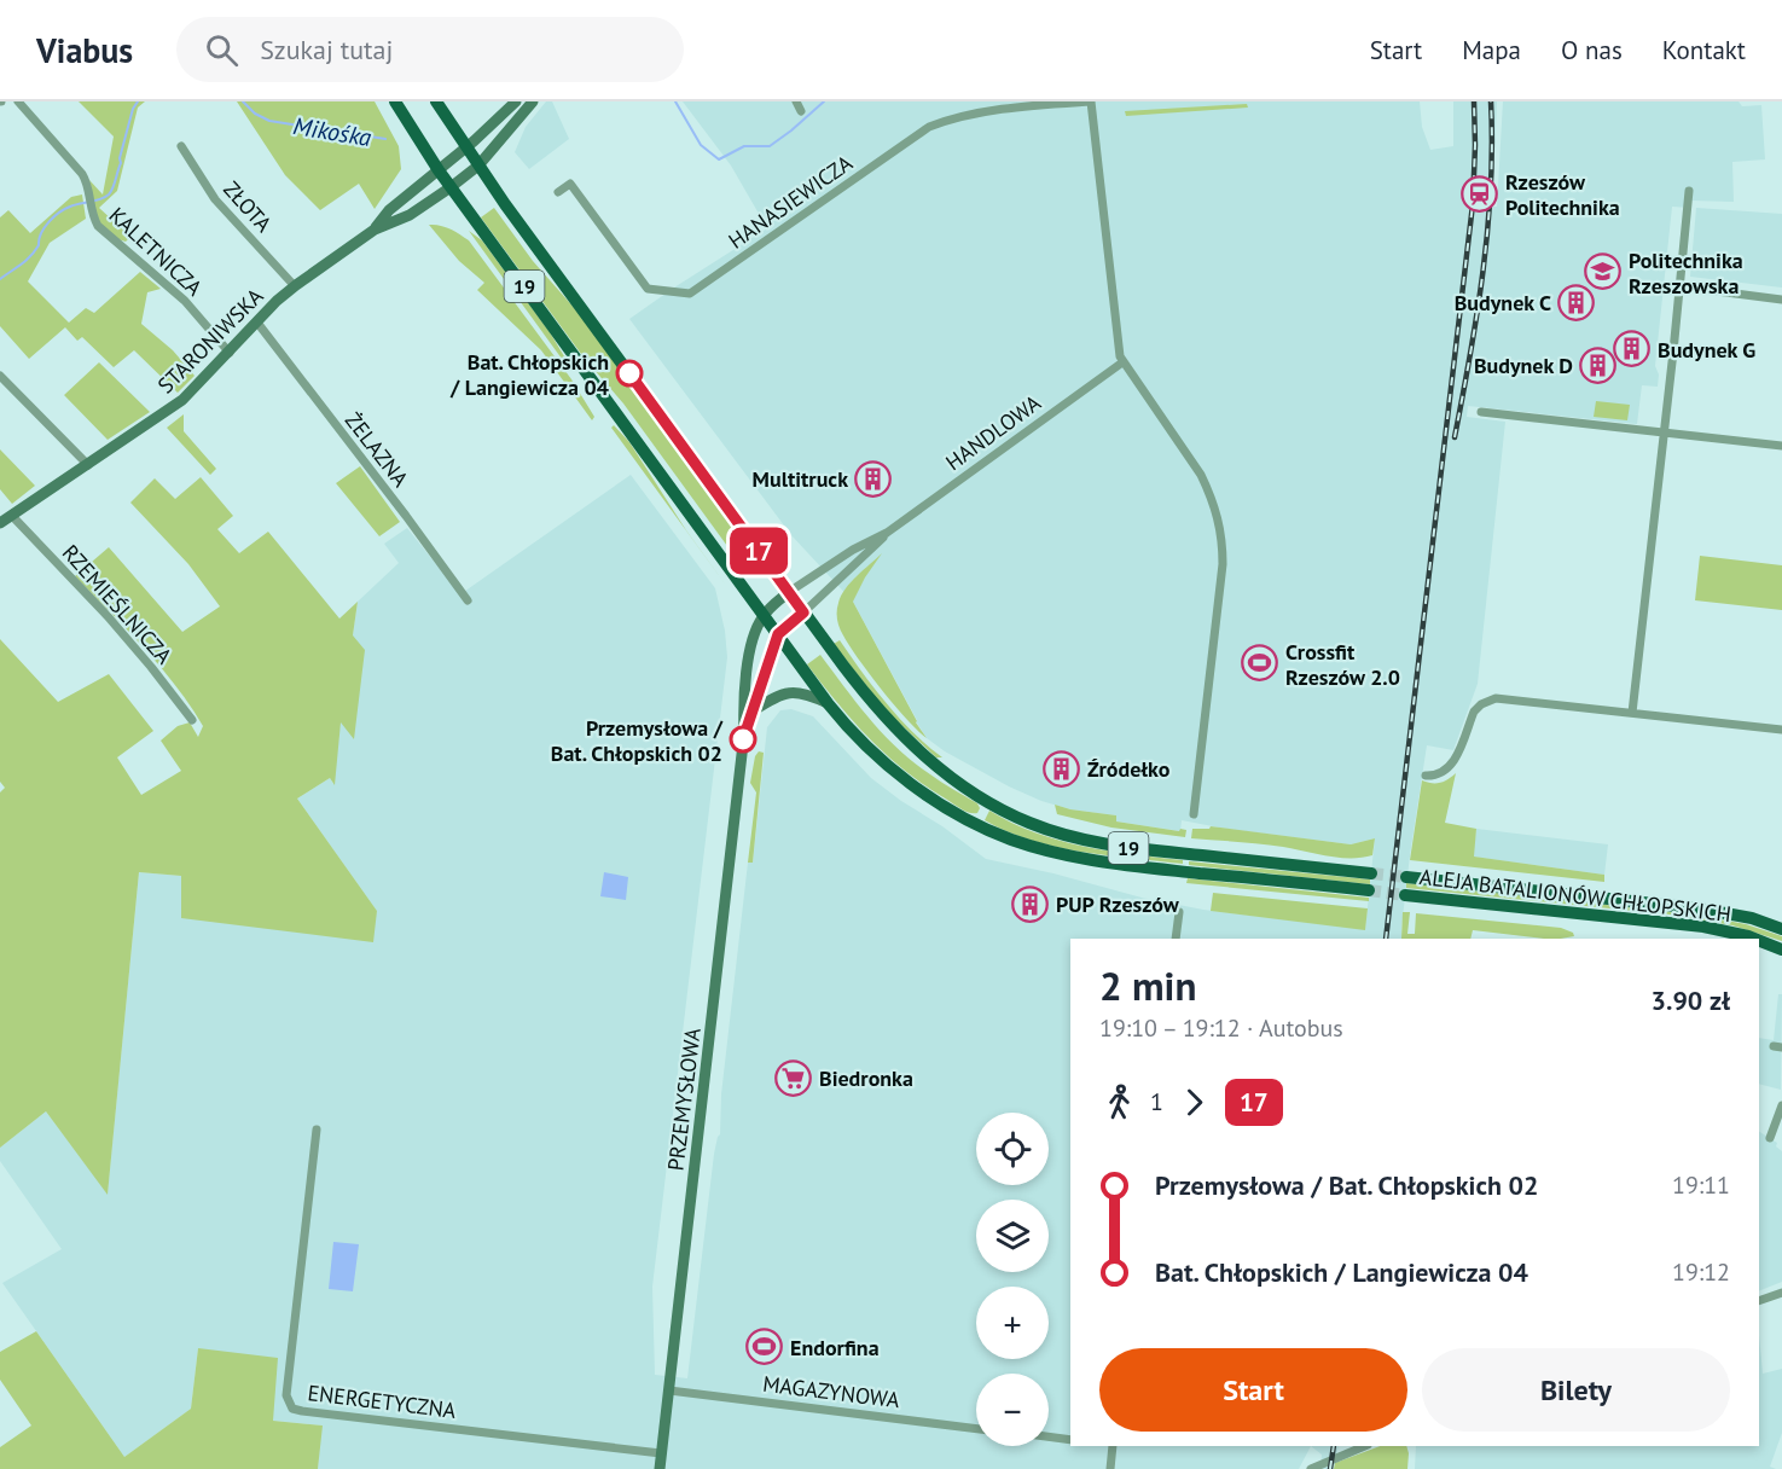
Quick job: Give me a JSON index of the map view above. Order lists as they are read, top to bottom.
{
  "streets": {
    "main road": ["19", "ALEJA BATALIONÓW CHŁOPSKICH"],
    "street": [
      "HANASIEWICZA",
      "ZŁOTA",
      "KALETNICZA",
      "STARONIWSKA",
      "HANDLOWA",
      "ŻELAZNA",
      "RZEMIEŚLNICZA",
      "PRZEMYSŁOWA",
      "MAGAZYNOWA",
      "ENERGETYCZNA"
    ]
  },
  "crossings": [
    ["ZŁOTA", "STARONIWSKA"],
    ["KALETNICZA", "STARONIWSKA"],
    ["19", "STARONIWSKA"],
    ["19", "HANDLOWA"],
    ["19", "PRZEMYSŁOWA"],
    ["STARONIWSKA", "ŻELAZNA"],
    ["STARONIWSKA", "RZEMIEŚLNICZA"],
    ["PRZEMYSŁOWA", "MAGAZYNOWA"],
    ["PRZEMYSŁOWA", "ENERGETYCZNA"]
  ],
  "water": ["Mikośka"],
  "places": {
    "station": ["Rzeszów Politechnika"],
    "school or university": ["Politechnika Rzeszowska"],
    "building": [
      "Budynek C",
      "Budynek G",
      "Budynek D",
      "Multitruck",
      "Źródełko",
      "PUP Rzeszów"
    ],
    "other": ["Bat. Chłopskich / Langiewicza 04", "Przemysłowa / Bat. Chłopskich 02"],
    "sports": ["Crossfit Rzeszów 2.0", "Endorfina"],
    "supermarket": ["Biedronka"]
  },
  "lines": ["bus line 17"],
  "page": {
    "header": "Viabus",
    "search": "Szukaj tutaj",
    "nav": [
      "Start",
      "Mapa",
      "O nas",
      "Kontakt"
    ],
    "on_map": "17",
    "heading": ["2 min", "19:10 – 19:12 · Autobus", "3.90 zł"],
    "legs": ["1", "17"],
    "map_buttons": ["+", "−"],
    "list": [
      {
        "name": "Przemysłowa / Bat. Chłopskich 02",
        "value": "19:11"
      },
      {
        "name": "Bat. Chłopskich / Langiewicza 04",
        "value": "19:12"
      }
    ],
    "buttons": ["Start", "Bilety"]
  }
}
